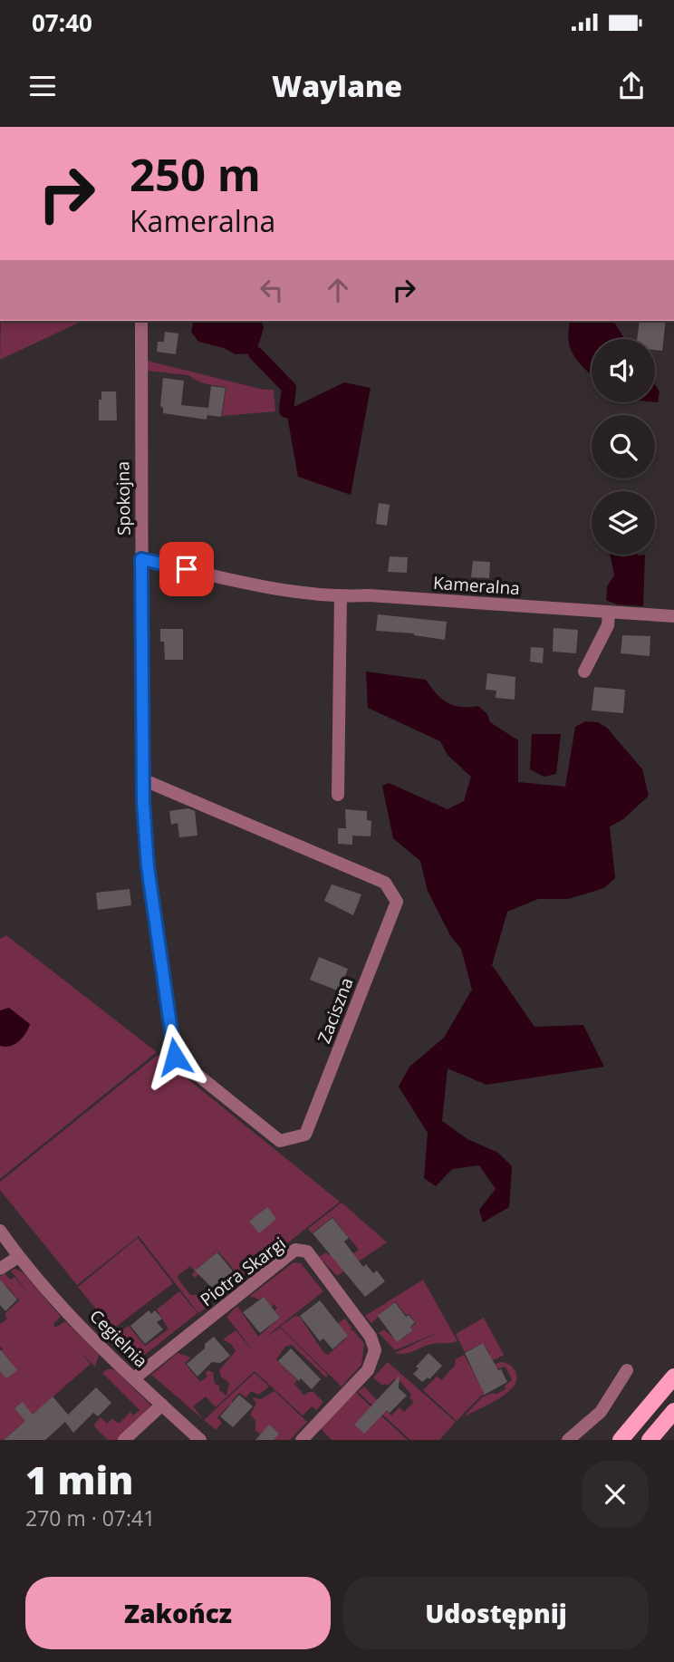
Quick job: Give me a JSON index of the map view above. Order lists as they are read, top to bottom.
{
  "streets": {
    "street": [
      "Spokojna",
      "Kameralna",
      "Zaciszna",
      "Piotra Skargi",
      "Cegielnia"
    ]
  },
  "crossings": [
    ["Spokojna", "Kameralna"],
    ["Spokojna", "Zaciszna"],
    ["Piotra Skargi", "Cegielnia"]
  ],
  "page": {
    "status": "07:40",
    "header": "Waylane",
    "turn": ["250 m", "Kameralna"],
    "heading": ["1 min", "270 m · 07:41"],
    "buttons": ["Zakończ", "Udostępnij"]
  }
}
